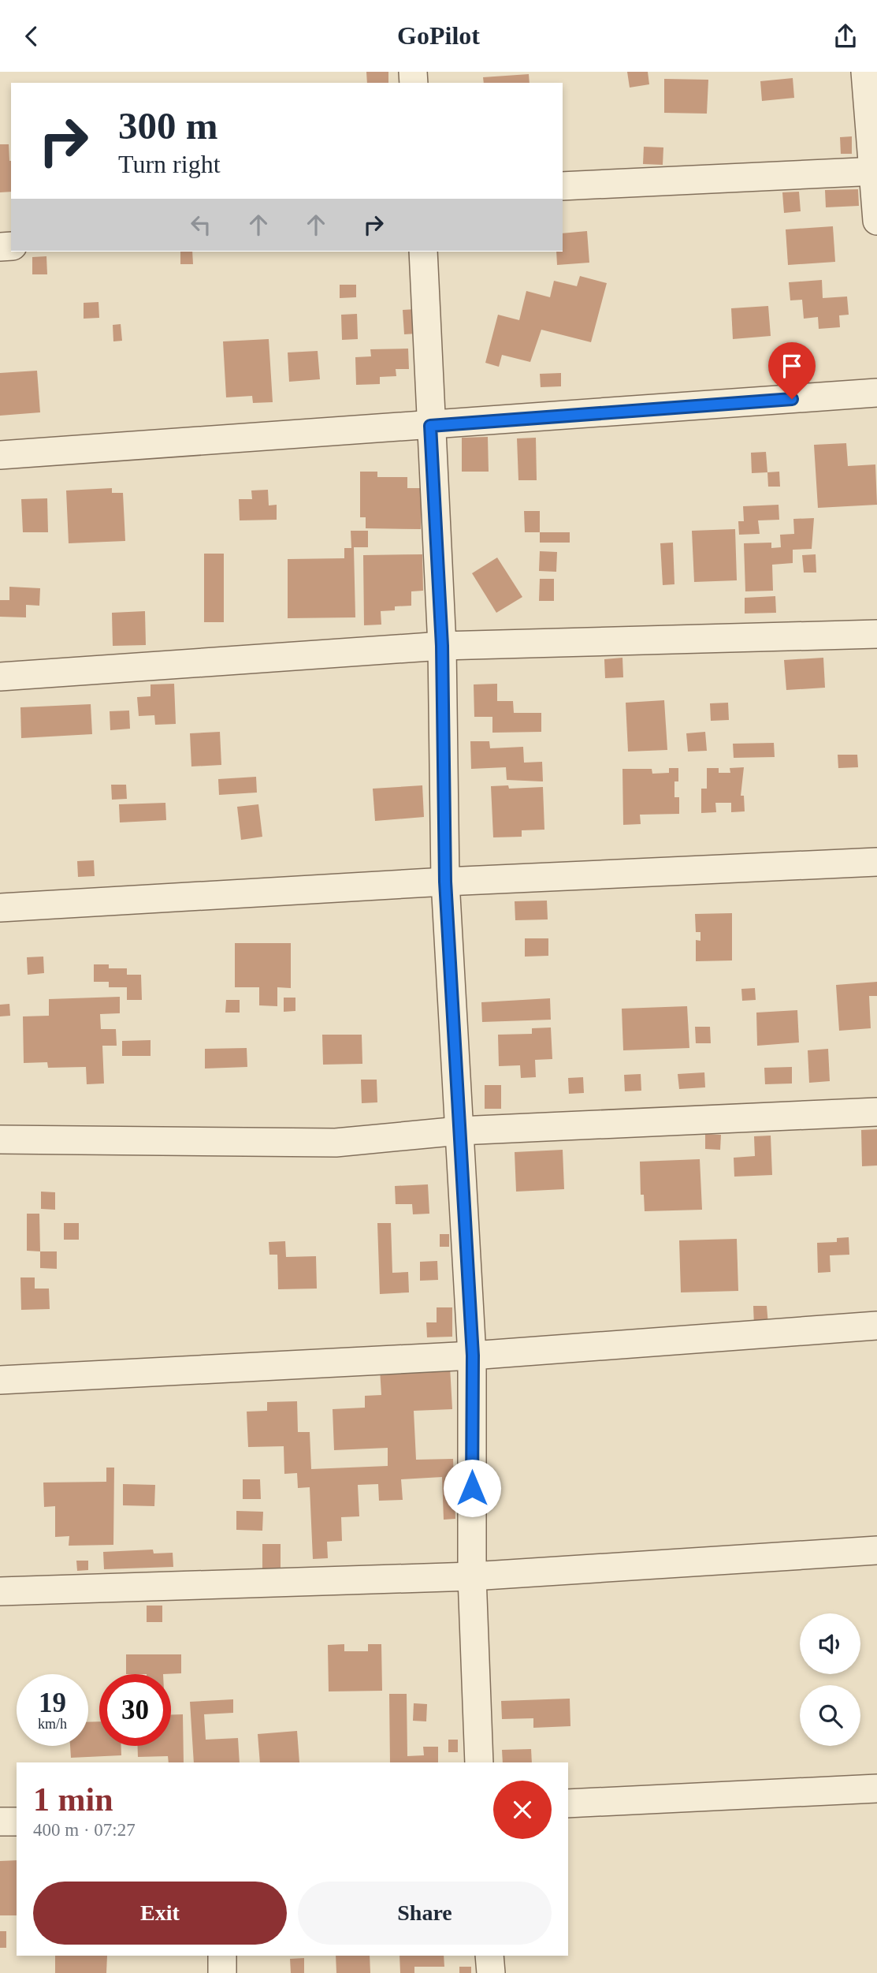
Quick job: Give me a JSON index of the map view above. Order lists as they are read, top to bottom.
{
  "page": {
    "header": "GoPilot",
    "turn": ["300 m", "Turn right"],
    "speed": "19 km/h",
    "limit": "30",
    "heading": ["1 min", "400 m · 07:27"],
    "buttons": ["Exit", "Share"]
  }
}
